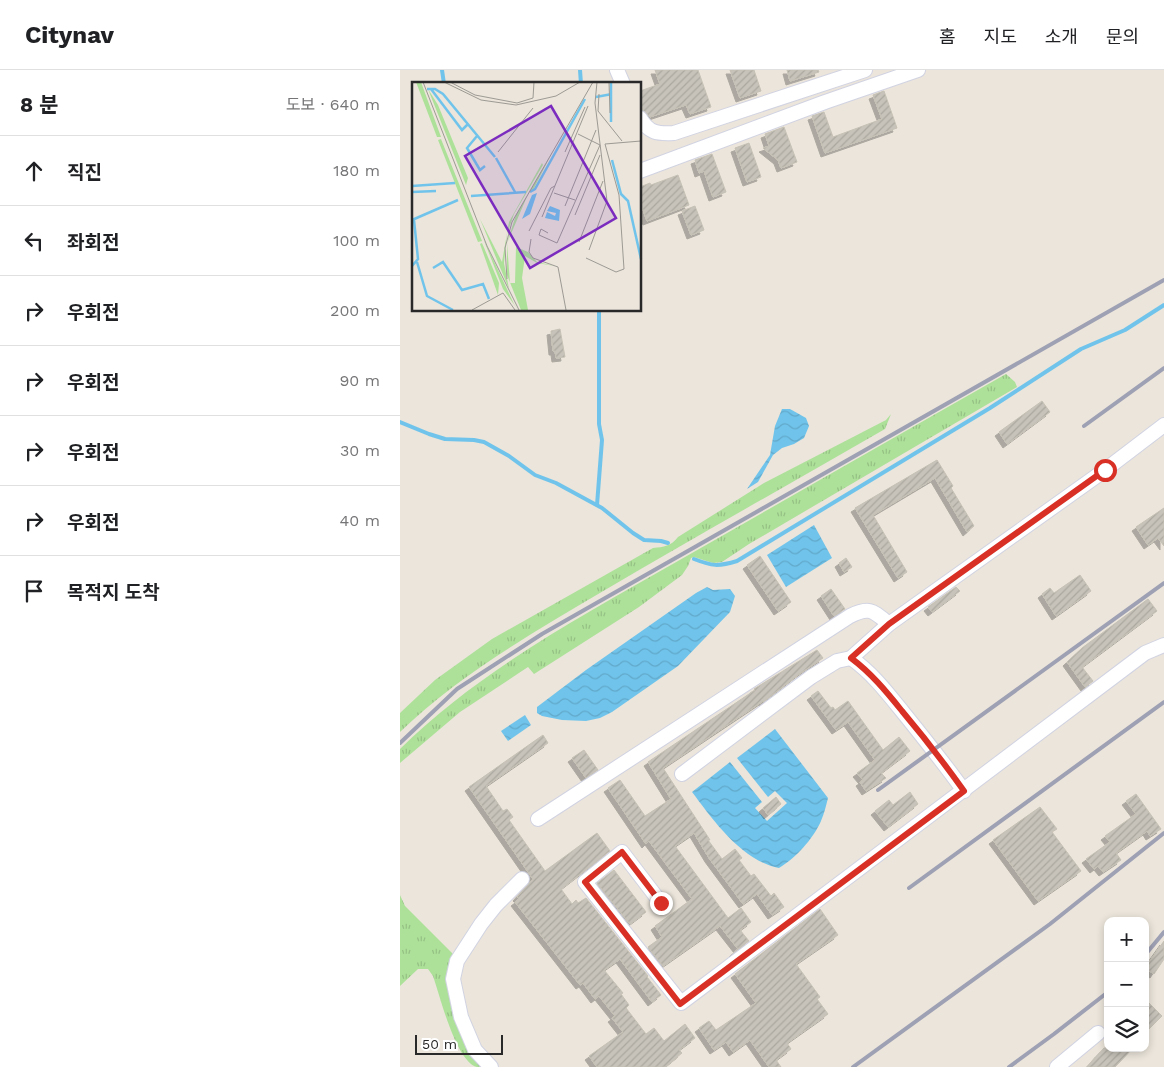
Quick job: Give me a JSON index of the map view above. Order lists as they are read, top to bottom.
{
  "scale_bar": "50 m",
  "page": {
    "header": "Citynav",
    "nav": [
      "홈",
      "지도",
      "소개",
      "문의"
    ],
    "heading": ["8 분", "도보 · 640 m"],
    "list": [
      ["직진", "180 m"],
      ["좌회전", "100 m"],
      ["우회전", "200 m"],
      ["우회전", "90 m"],
      ["우회전", "30 m"],
      ["우회전", "40 m"],
      "목적지 도착"
    ],
    "map_buttons": ["+", "−"],
    "scale": "50 m"
  }
}
